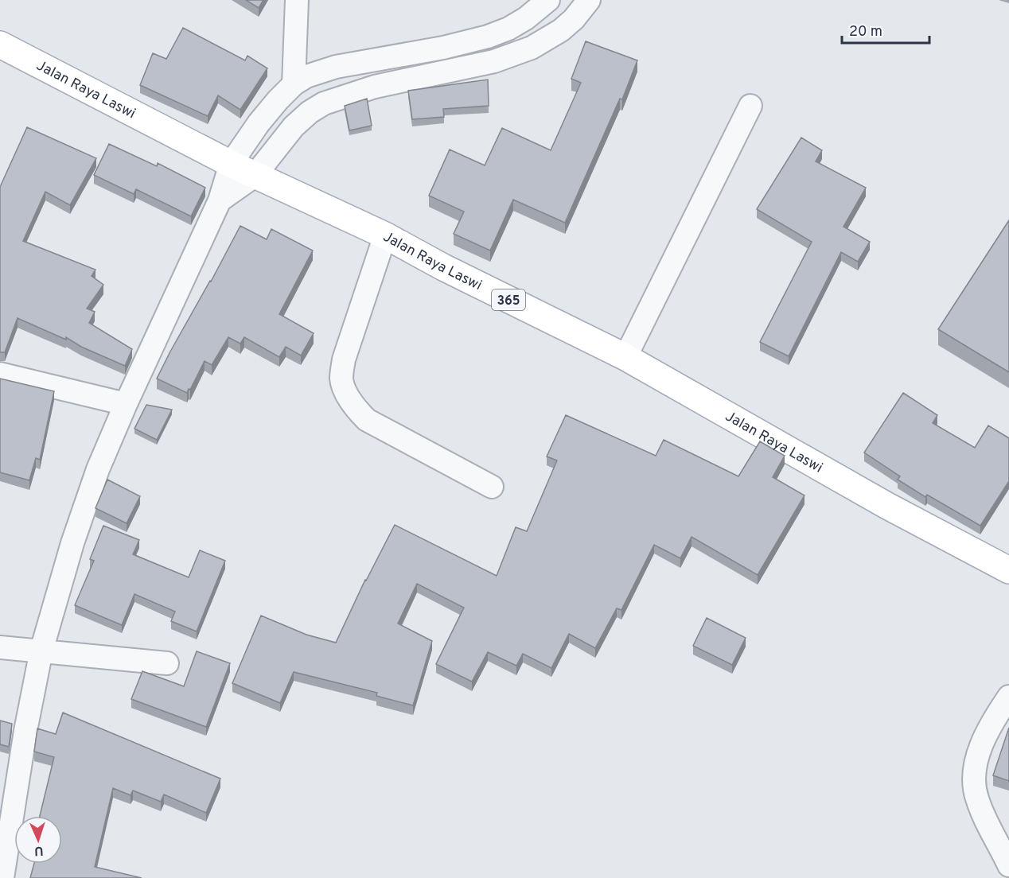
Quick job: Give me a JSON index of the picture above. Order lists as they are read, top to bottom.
{
  "streets": {
    "main road": ["Jalan Raya Laswi", "365"]
  },
  "scale_bar": "20 m",
  "north": "bottom"
}
